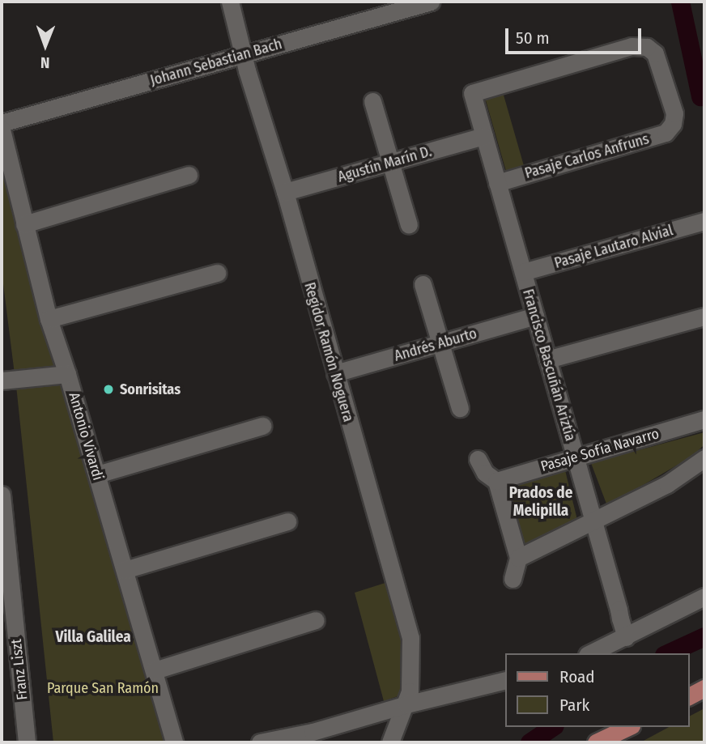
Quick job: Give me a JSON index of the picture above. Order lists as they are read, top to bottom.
{
  "streets": {
    "street": [
      "Johann Sebastian Bach",
      "Pasaje Carlos Anfruns",
      "Agustín Marín D.",
      "Pasaje Lautaro Alvial",
      "Andrés Aburto",
      "Regidor Ramón Noguera",
      "Francisco Bascuñán Ariztía",
      "Antonio Vivardi",
      "Pasaje Sofía Navarro",
      "Franz Liszt"
    ]
  },
  "crossings": [
    ["Johann Sebastian Bach", "Regidor Ramón Noguera"],
    ["Pasaje Carlos Anfruns", "Francisco Bascuñán Ariztía"],
    ["Agustín Marín D.", "Regidor Ramón Noguera"],
    ["Agustín Marín D.", "Francisco Bascuñán Ariztía"],
    ["Pasaje Lautaro Alvial", "Francisco Bascuñán Ariztía"],
    ["Andrés Aburto", "Regidor Ramón Noguera"],
    ["Andrés Aburto", "Francisco Bascuñán Ariztía"],
    ["Francisco Bascuñán Ariztía", "Pasaje Sofía Navarro"]
  ],
  "districts": ["Prados de Melipilla", "Villa Galilea"],
  "parks": ["Parque San Ramón"],
  "places": ["Sonrisitas"],
  "legend": ["Road", "Park"],
  "scale_bar": "50 m",
  "north": "bottom"
}
